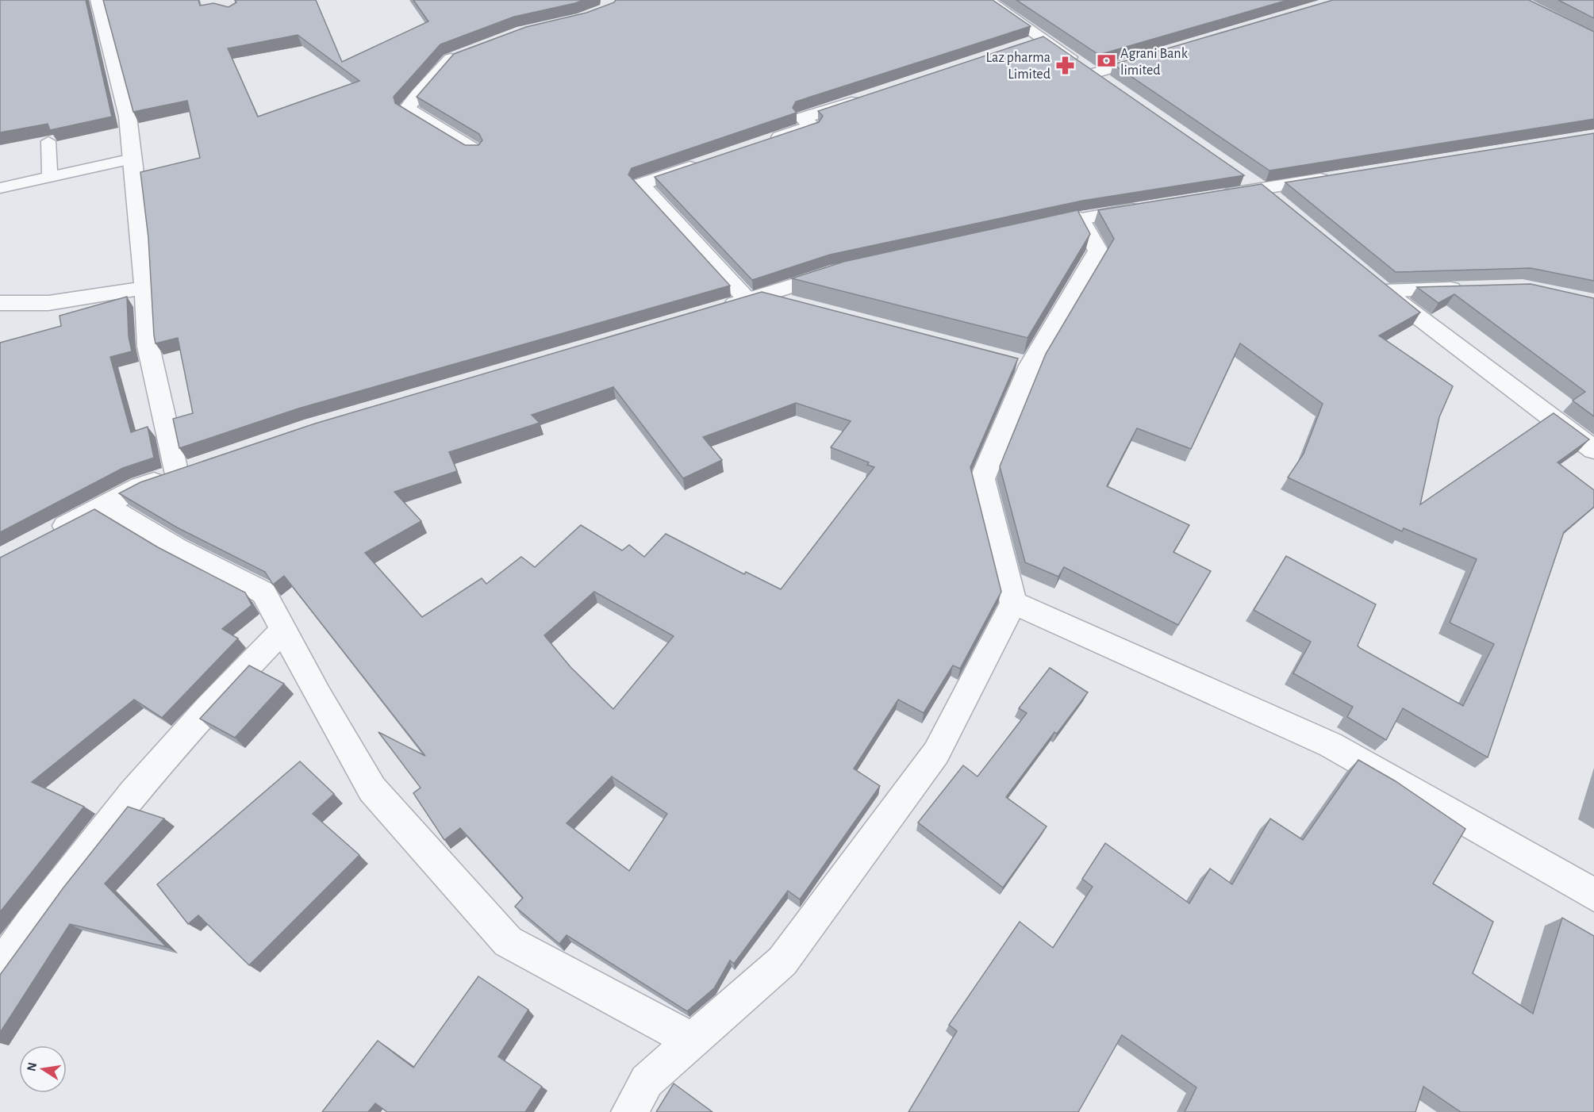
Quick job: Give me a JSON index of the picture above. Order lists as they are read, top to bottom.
{
  "places": {
    "bank": ["Agrani Bank limited"],
    "pharmacy": ["Laz pharma Limited"]
  },
  "north": "left"
}
